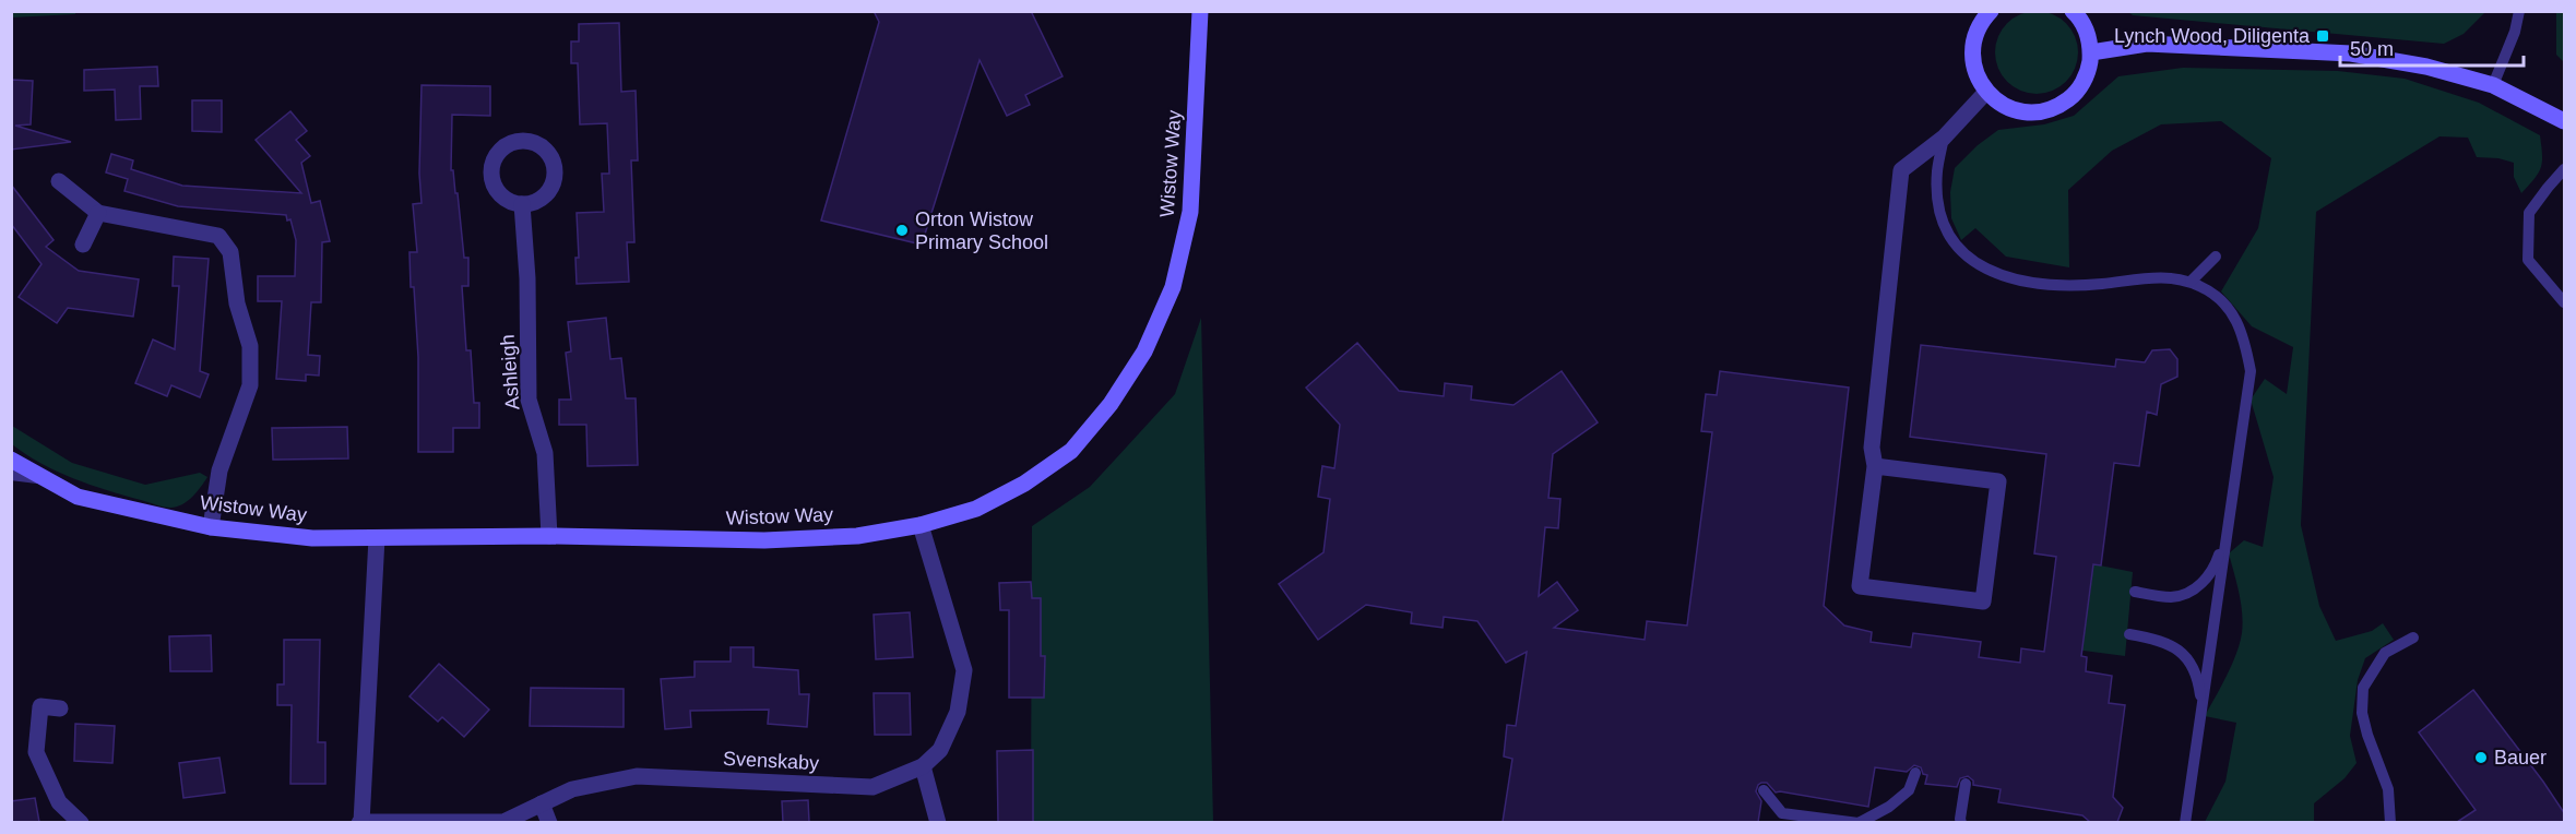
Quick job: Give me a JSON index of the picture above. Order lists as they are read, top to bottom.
{
  "streets": {
    "street": ["Wistow Way", "Ashleigh", "Svenskaby"]
  },
  "crossings": [
    ["Wistow Way", "Ashleigh"],
    ["Wistow Way", "Svenskaby"]
  ],
  "places": {
    "transit": ["Lynch Wood, Diligenta"],
    "other": ["Orton Wistow Primary School", "Bauer"]
  },
  "scale_bar": "50 m"
}
